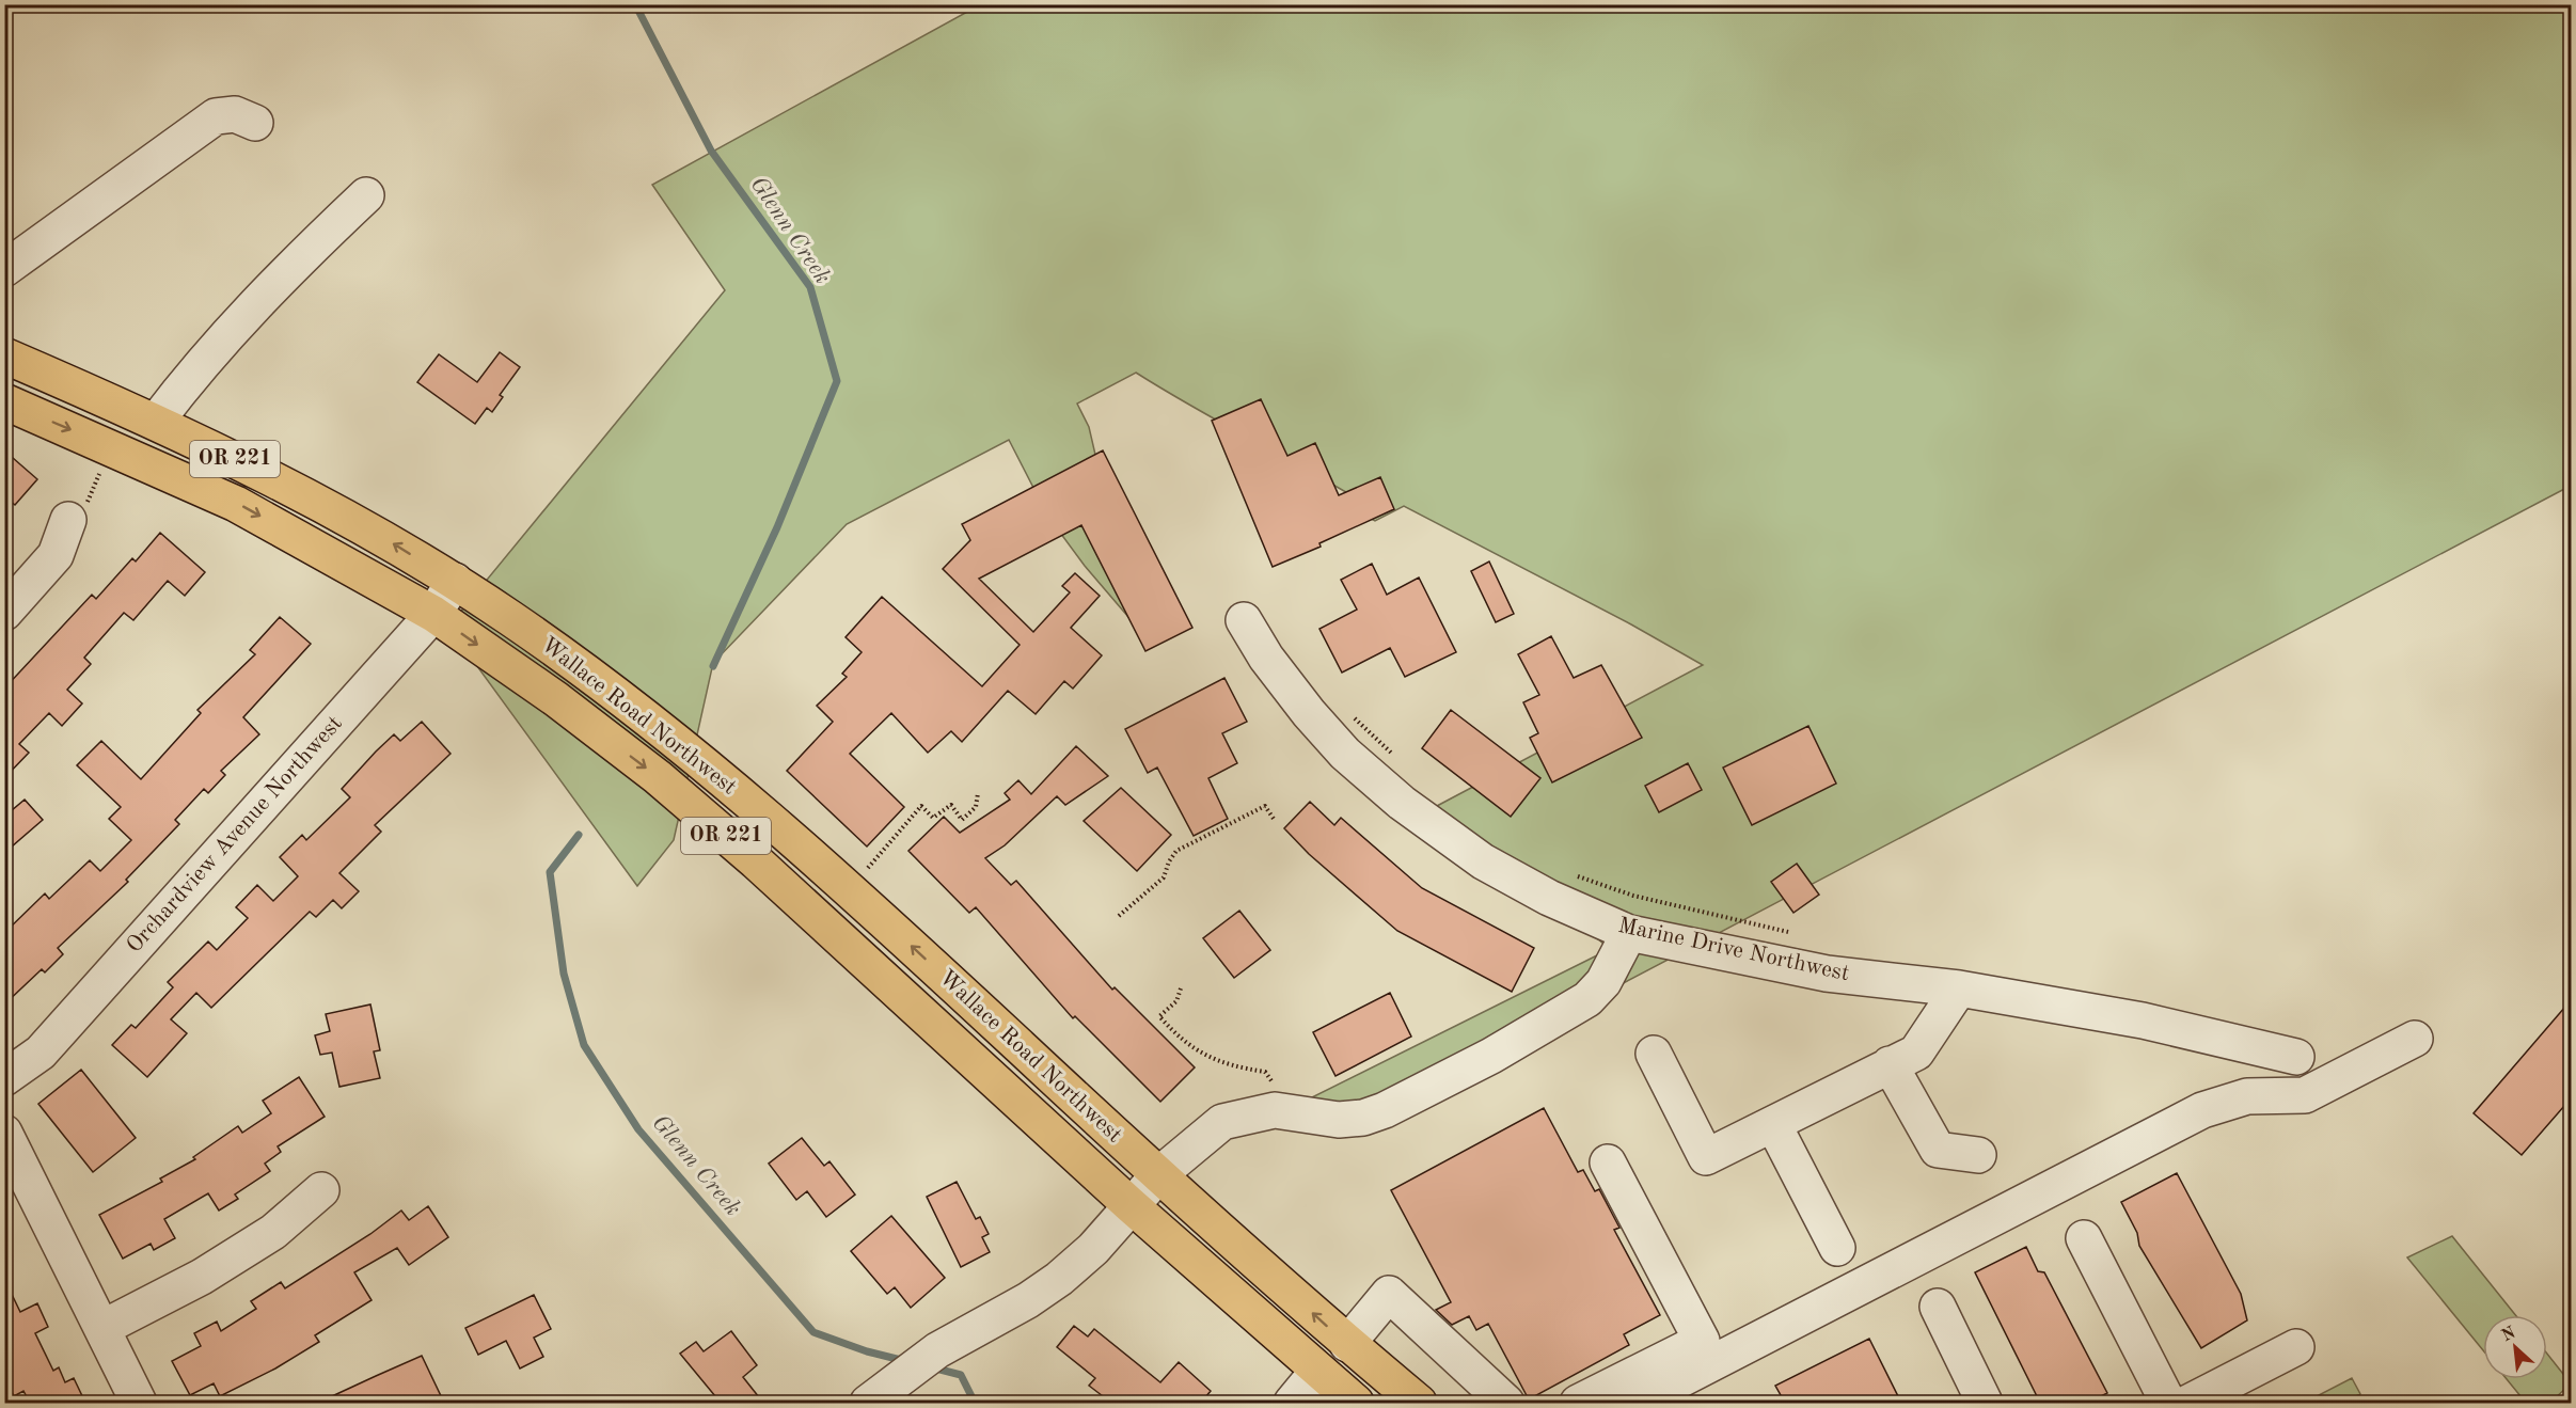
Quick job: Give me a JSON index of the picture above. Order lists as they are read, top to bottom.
{
  "streets": {
    "main road": ["OR 221", "Wallace Road Northwest"],
    "street": ["Orchardview Avenue Northwest", "Marine Drive Northwest"]
  },
  "crossings": [
    ["Wallace Road Northwest", "Orchardview Avenue Northwest"]
  ],
  "water": ["Glenn Creek"],
  "north": "top left"
}
